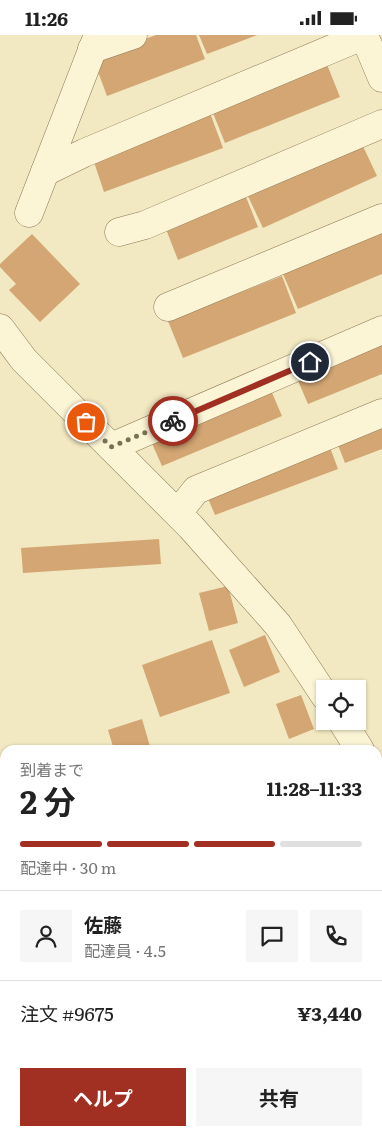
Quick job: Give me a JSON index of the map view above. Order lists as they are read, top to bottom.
{
  "page": {
    "status": "11:26",
    "heading": ["2 分", "到着まで", "11:28–11:33"],
    "panel": [
      "佐藤",
      "配達員 · 4.5",
      "注文 #9675",
      "¥3,440"
    ],
    "bar": "配達中 · 30 m",
    "buttons": ["ヘルプ", "共有"]
  }
}
